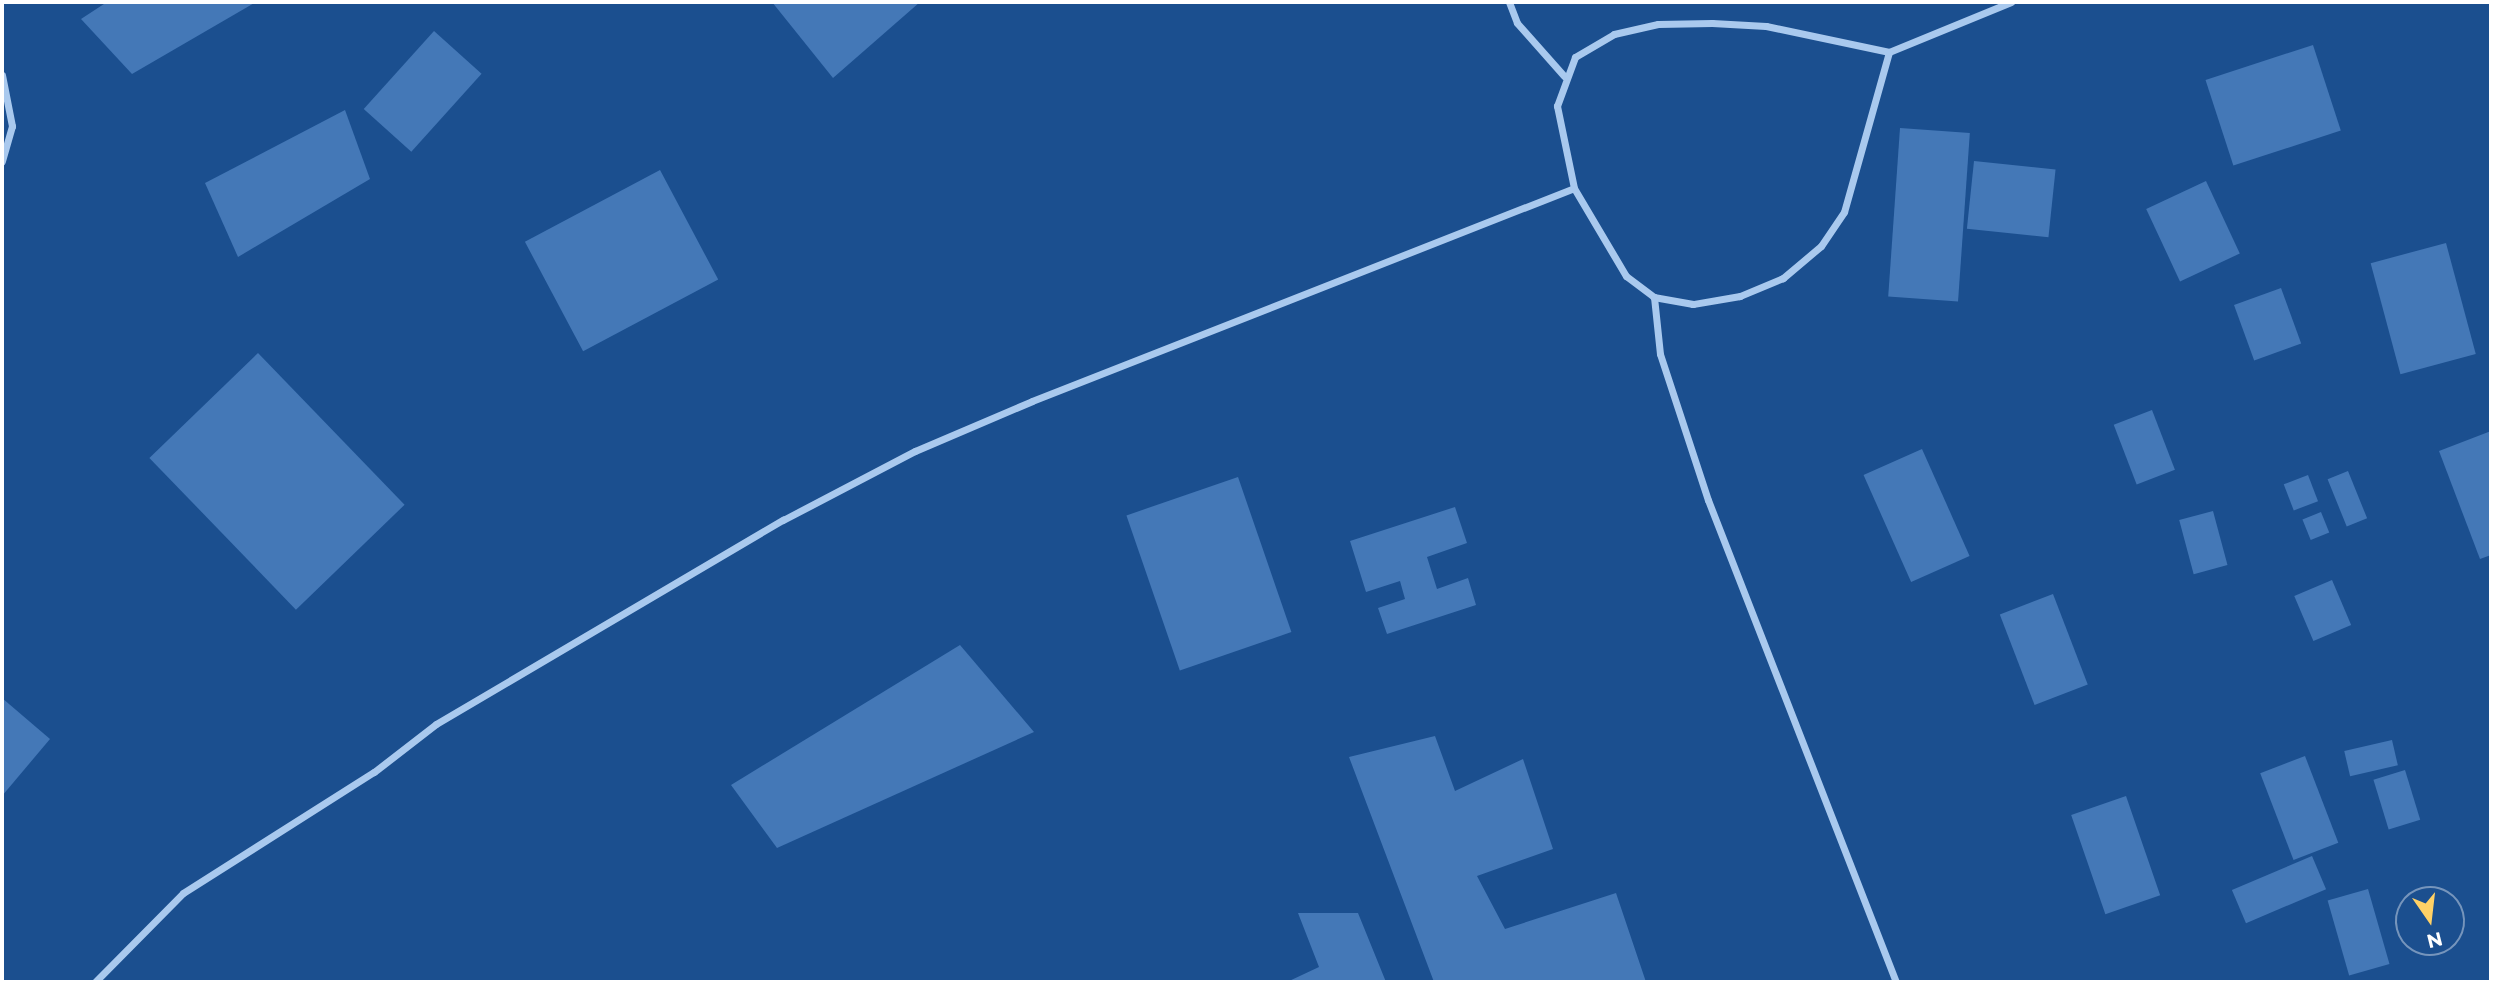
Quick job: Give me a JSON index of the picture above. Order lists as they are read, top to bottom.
{
  "north": "bottom"
}
